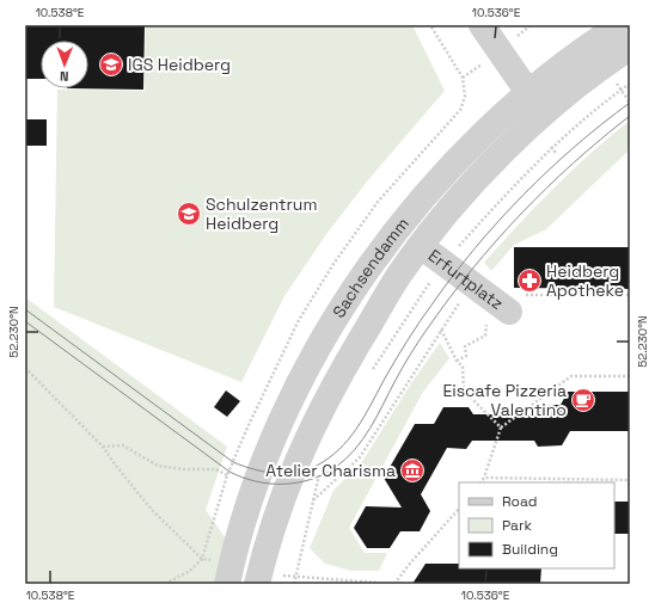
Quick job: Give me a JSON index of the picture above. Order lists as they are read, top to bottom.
{
  "streets": {
    "street": ["Sachsendamm", "Erfurtplatz"]
  },
  "crossings": [
    ["Sachsendamm", "Erfurtplatz"]
  ],
  "places": {
    "school or university": ["IGS Heidberg", "Schulzentrum Heidberg"],
    "pharmacy": ["Heidberg Apotheke"],
    "cafe": ["Eiscafe Pizzeria Valentino"],
    "museum": ["Atelier Charisma"]
  },
  "legend": ["Road", "Park", "Building"],
  "north": "bottom",
  "coordinates": ["10.538°E", "10.536°E", "52.230°N"]
}
